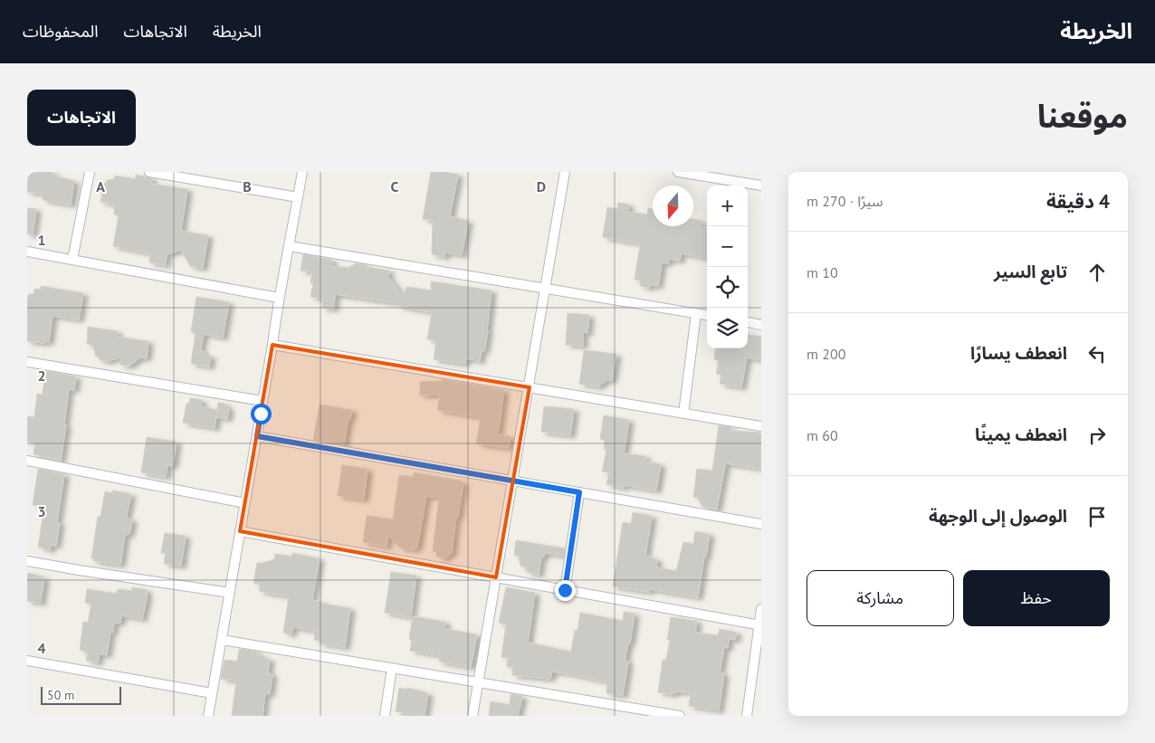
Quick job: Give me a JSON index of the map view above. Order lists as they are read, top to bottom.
{
  "scale_bar": "50 m",
  "north": "bottom",
  "page": {
    "header": "الخريطة",
    "nav": ["الخريطة", "الاتجاهات", "المحفوظات"],
    "title": "موقعنا",
    "buttons": [
      "الاتجاهات",
      ["حفظ", "مشاركة"]
    ],
    "heading": ["4 دقيقة", "سيرًا · 270 m"],
    "map_buttons": ["+", "−"],
    "list": [
      ["تابع السير", "10 m"],
      ["انعطف يسارًا", "200 m"],
      ["انعطف يمينًا", "60 m"],
      "الوصول إلى الوجهة"
    ],
    "scale": "50 m"
  },
  "grid": {
    "columns": [
      "A",
      "B",
      "C",
      "D"
    ],
    "rows": [
      "1",
      "2",
      "3",
      "4"
    ]
  }
}
